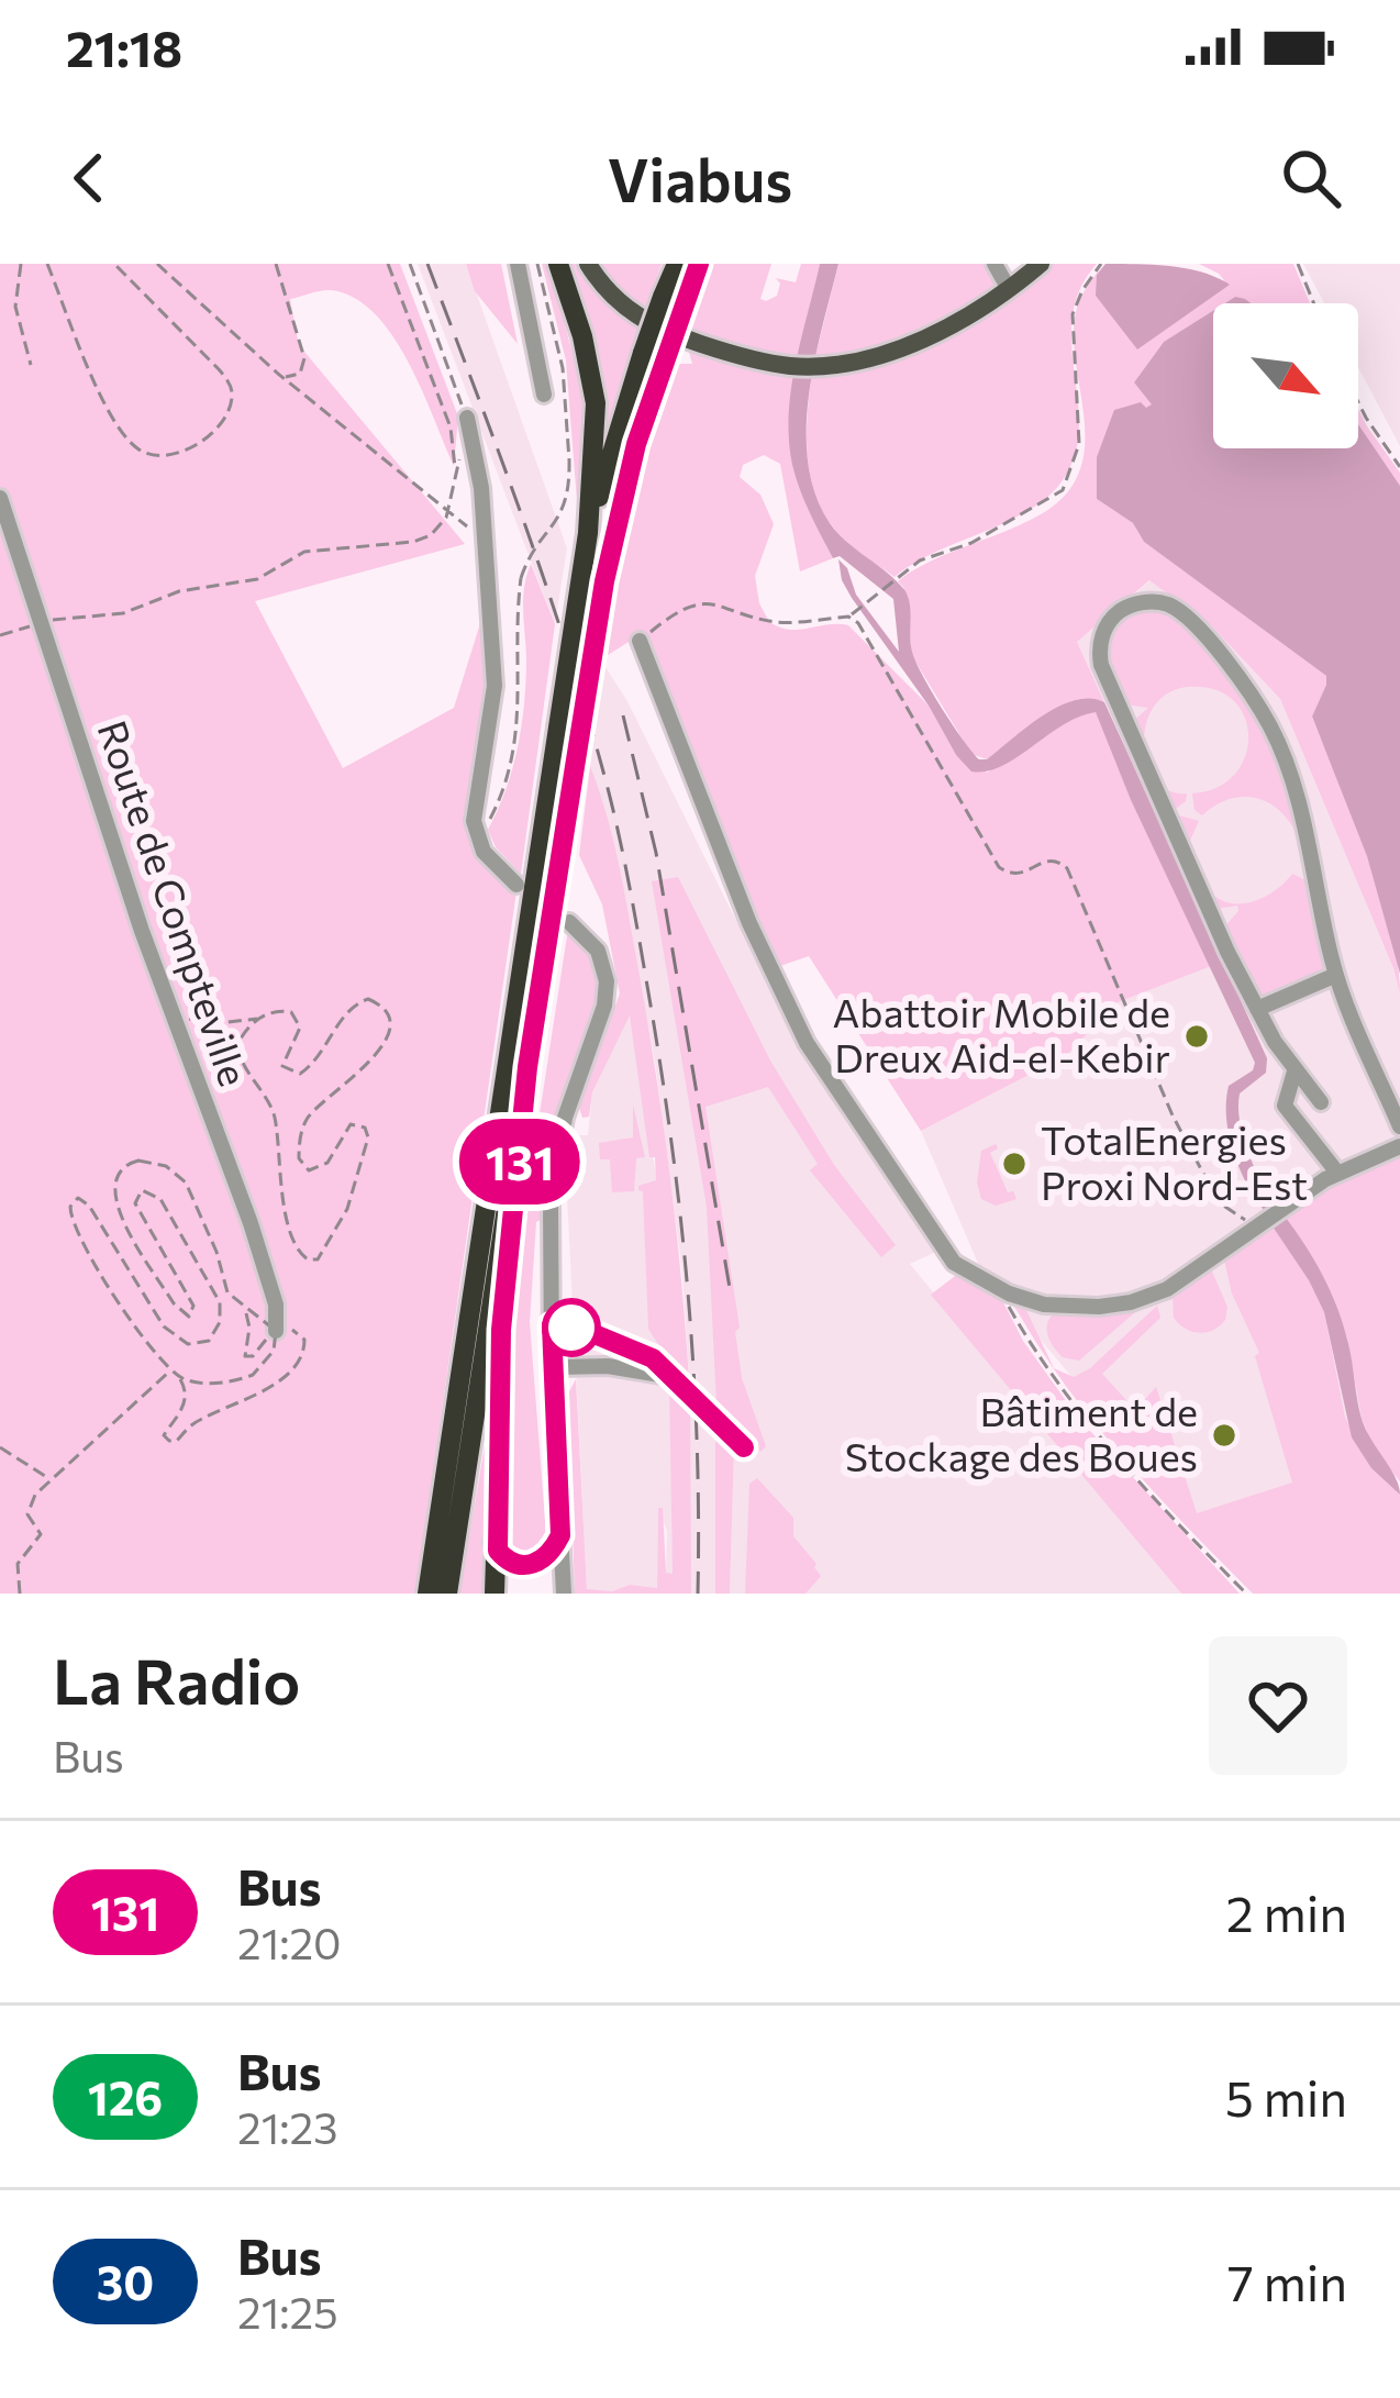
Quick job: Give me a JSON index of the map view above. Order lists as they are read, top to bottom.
{
  "streets": {
    "street": ["Route de Compteville"]
  },
  "places": ["Abattoir Mobile de Dreux Aid-el-Kebir", "TotalEnergies Proxi Nord-Est", "Bâtiment de Stockage des Boues"],
  "lines": ["bus line 131"],
  "north": "bottom right",
  "page": {
    "status": "21:18",
    "header": "Viabus",
    "on_map": "131",
    "heading": ["La Radio", "Bus"],
    "list": [
      {
        "mark": "131",
        "name": "Bus",
        "note": "21:20",
        "value": "2 min"
      },
      {
        "mark": "126",
        "name": "Bus",
        "note": "21:23",
        "value": "5 min"
      },
      {
        "mark": "30",
        "name": "Bus",
        "note": "21:25",
        "value": "7 min"
      }
    ]
  }
}
